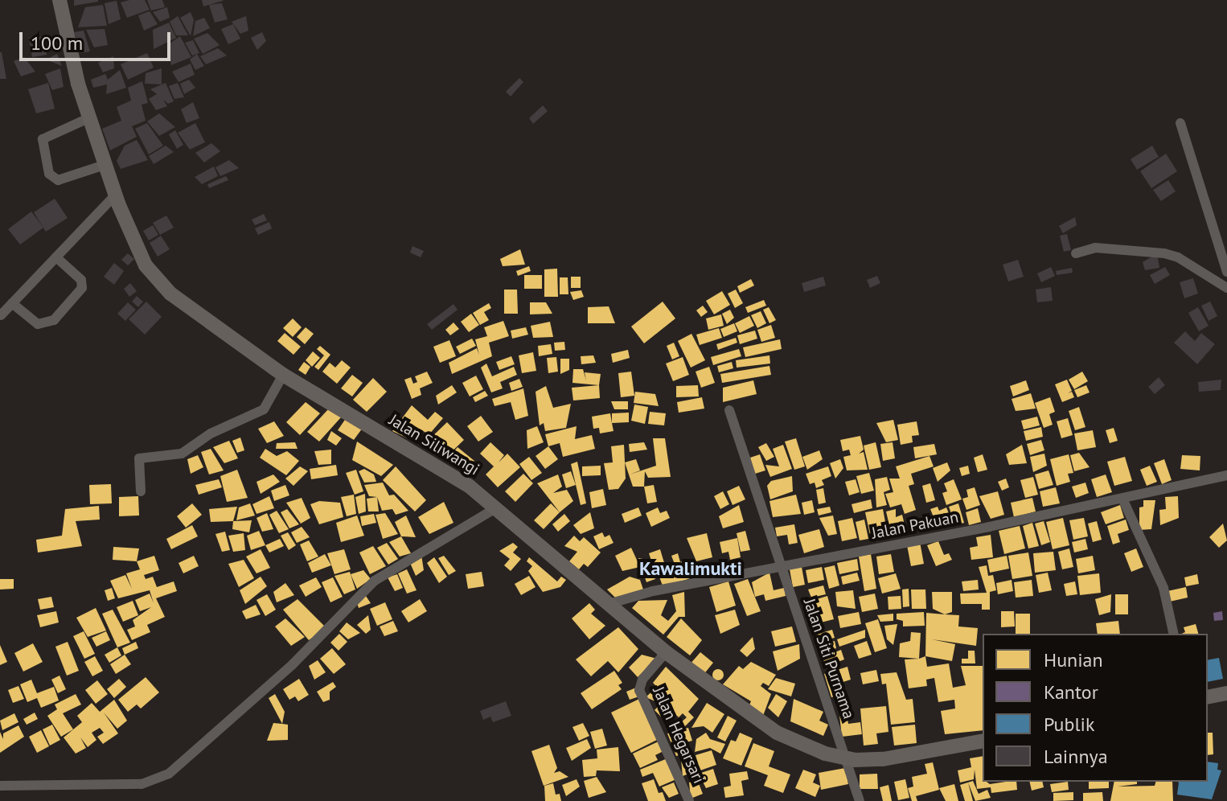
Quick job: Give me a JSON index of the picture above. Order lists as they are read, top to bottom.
{
  "streets": {
    "highway": ["Jalan Siliwangi"],
    "street": ["Jalan Pakuan", "Jalan Siti Purnama", "Jalan Hegarsari"]
  },
  "crossings": [
    ["Jalan Siliwangi", "Jalan Pakuan"],
    ["Jalan Siliwangi", "Jalan Siti Purnama"],
    ["Jalan Siliwangi", "Jalan Hegarsari"],
    ["Jalan Pakuan", "Jalan Siti Purnama"]
  ],
  "districts": ["Kawalimukti"],
  "legend": [
    "Hunian",
    "Kantor",
    "Publik",
    "Lainnya"
  ],
  "scale_bar": "100 m"
}
